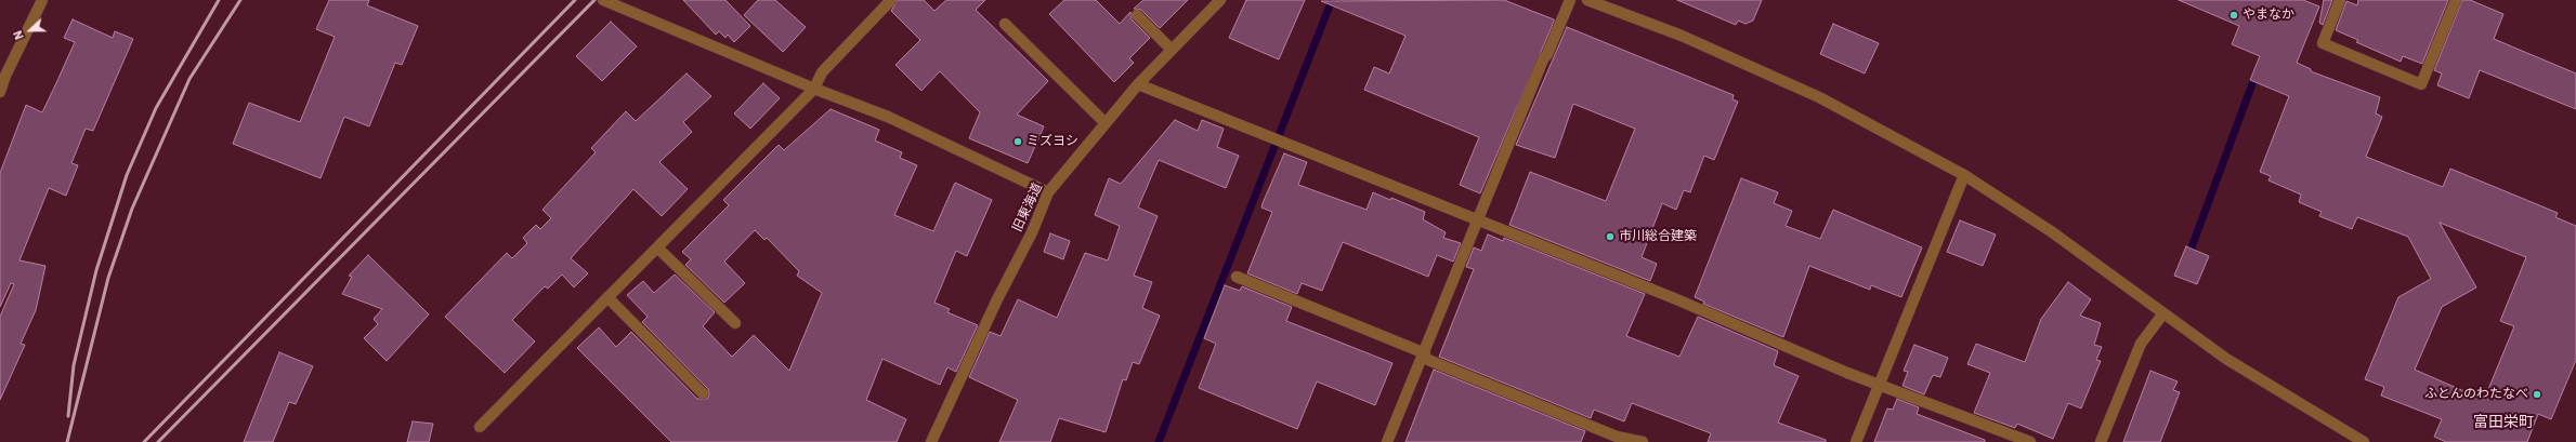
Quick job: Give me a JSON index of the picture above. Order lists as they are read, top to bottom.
{
  "streets": {
    "street": ["旧東海道"]
  },
  "districts": ["富田栄町"],
  "places": [
    "やまなか",
    "ミズヨシ",
    "市川総合建築",
    "ふとんのわたなべ"
  ],
  "north": "left"
}
